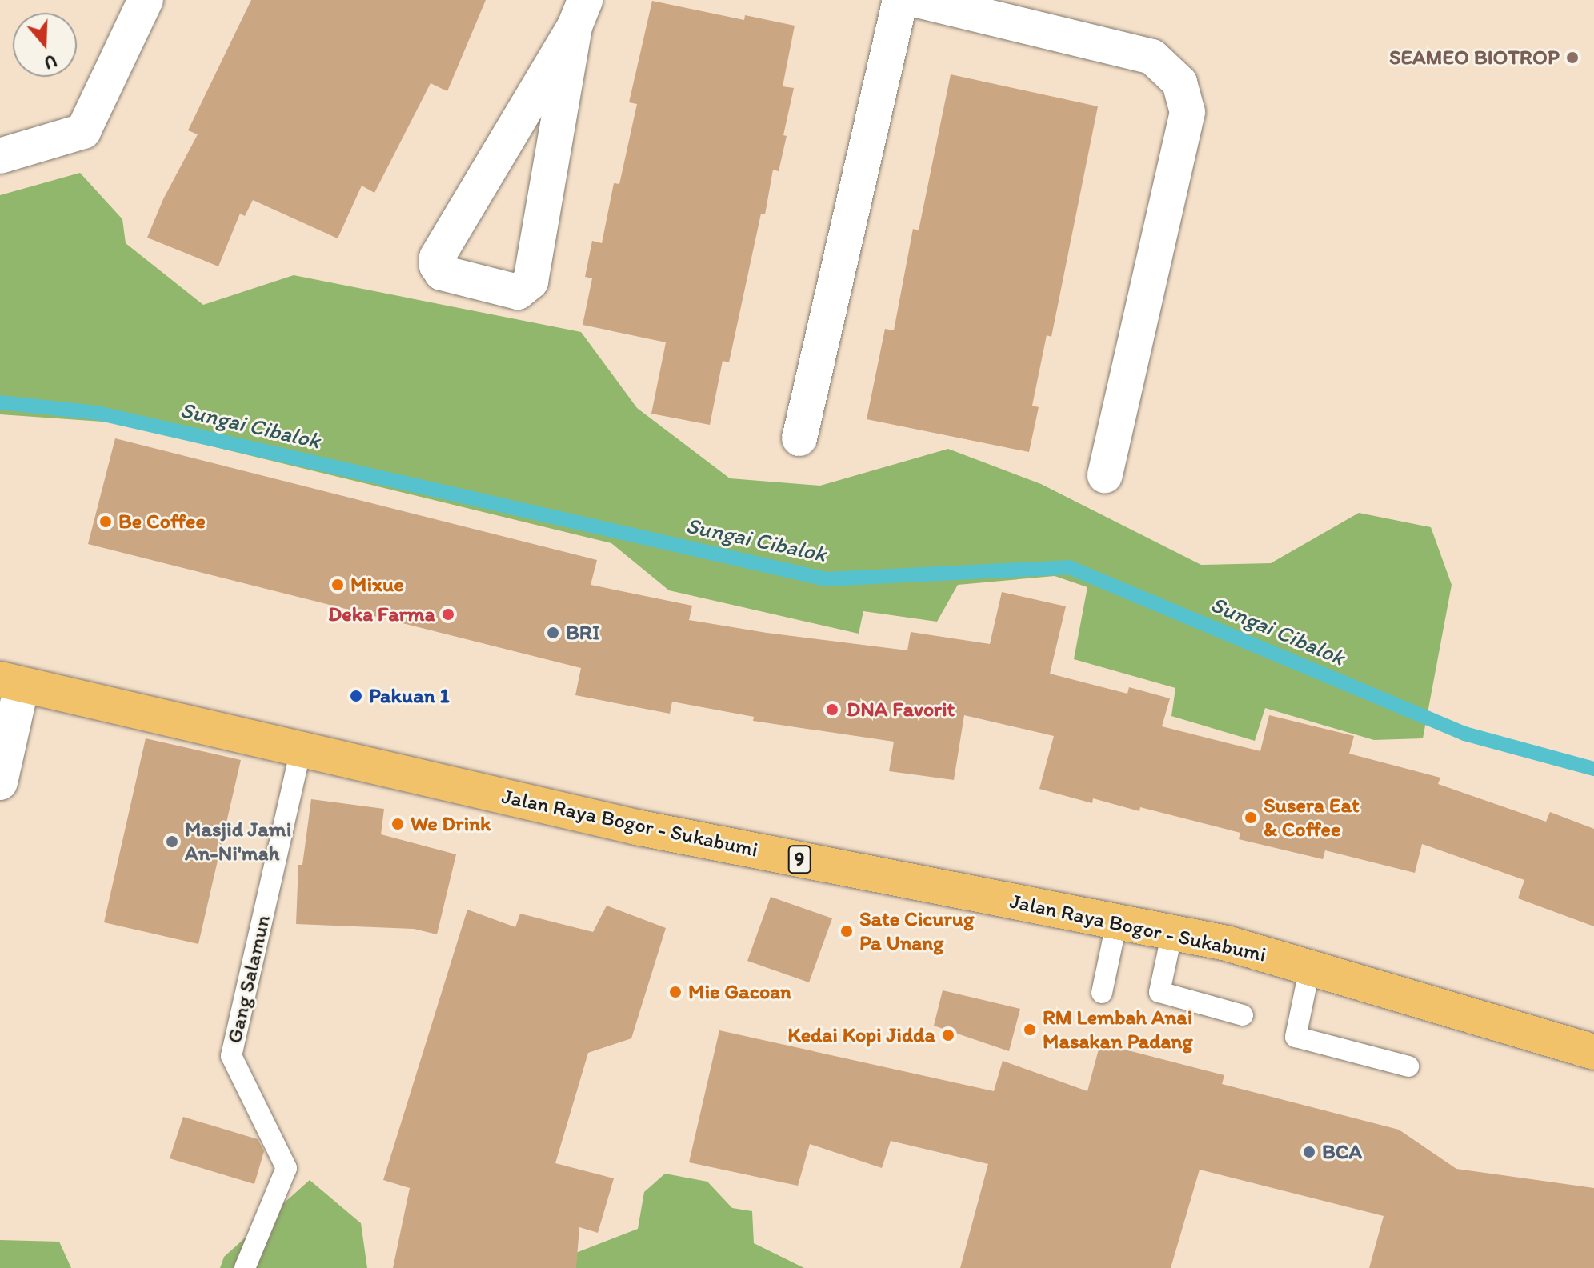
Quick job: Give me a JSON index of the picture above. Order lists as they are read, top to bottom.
{
  "streets": {
    "highway": ["Jalan Raya Bogor - Sukabumi", "9"],
    "lane": ["Gang Salamun"]
  },
  "crossings": [
    ["Jalan Raya Bogor - Sukabumi", "Gang Salamun"]
  ],
  "water": ["Sungai Cibalok"],
  "places": [
    "SEAMEO BIOTROP",
    "Be Coffee",
    "Mixue",
    "Deka Farma",
    "BRI",
    "Pakuan 1",
    "DNA Favorit",
    "Susera Eat & Coffee",
    "We Drink",
    "Masjid Jami An-Ni'mah",
    "Sate Cicurug Pa Unang",
    "Mie Gacoan",
    "RM Lembah Anai Masakan Padang",
    "Kedai Kopi Jidda",
    "BCA"
  ],
  "north": "bottom"
}
